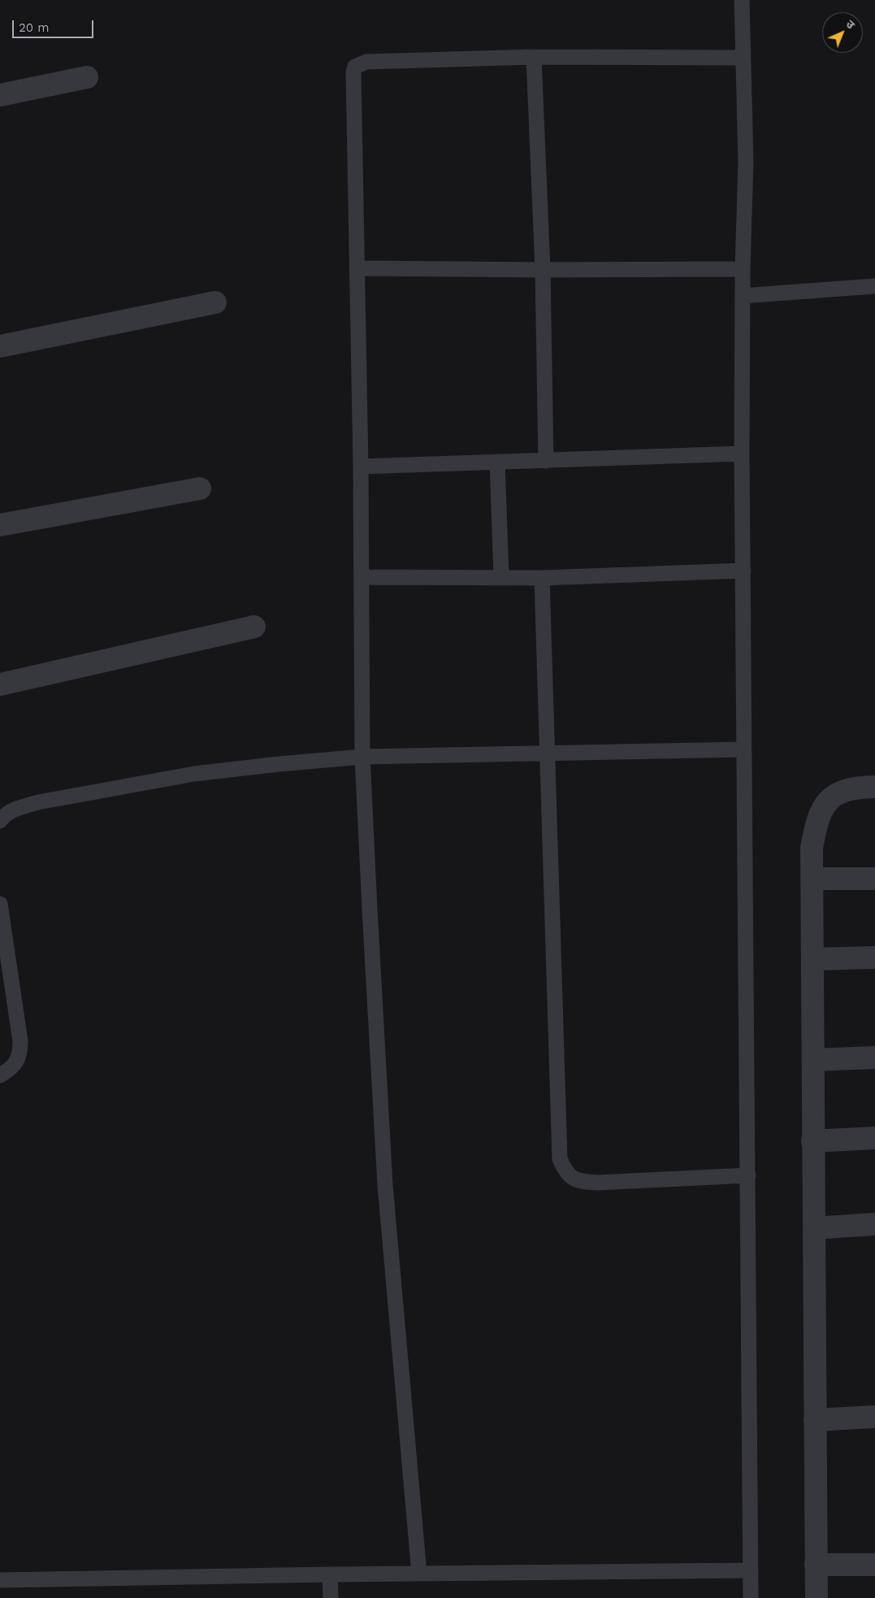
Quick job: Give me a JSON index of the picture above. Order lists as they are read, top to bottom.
{
  "scale_bar": "20 m",
  "north": "top right"
}
